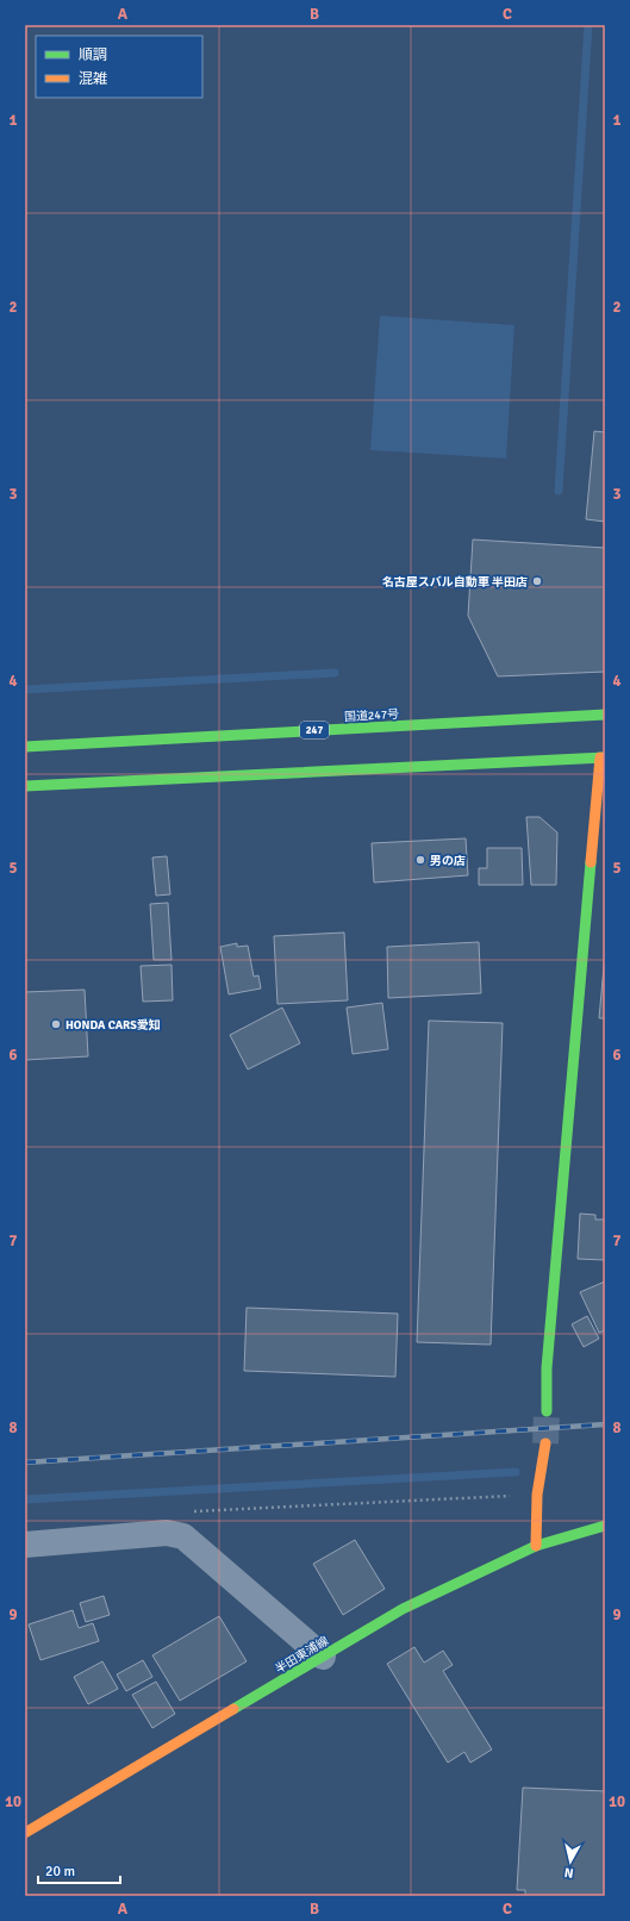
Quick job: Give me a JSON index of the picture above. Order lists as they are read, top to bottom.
{
  "streets": {
    "main road": ["国道247号", "247", "半田東浦線"]
  },
  "places": ["名古屋スバル自動車 半田店", "男の店", "HONDA CARS愛知"],
  "legend": ["順調", "混雑"],
  "scale_bar": "20 m",
  "north": "bottom",
  "grid": {
    "columns": ["A", "B", "C"],
    "rows": [
      "1",
      "2",
      "3",
      "4",
      "5",
      "6",
      "7",
      "8",
      "9",
      "10"
    ]
  }
}
